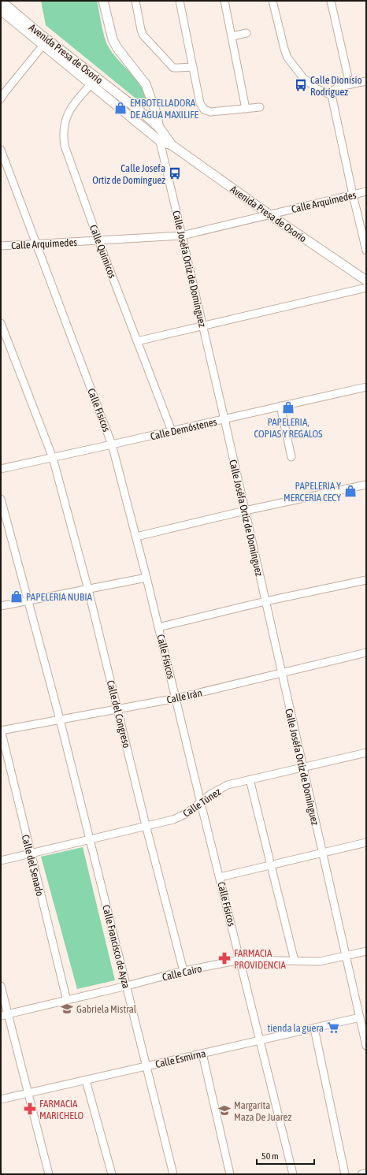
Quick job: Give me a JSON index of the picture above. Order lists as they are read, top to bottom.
{
  "streets": {
    "street": [
      "Avenida Presa de Osorio",
      "Calle Arquímedes",
      "Calle Químicos",
      "Calle Joséfa Ortiz de Domínguez",
      "Calle Físicos",
      "Calle Demóstenes",
      "Calle Irán",
      "Calle del Congreso",
      "Calle Túnez",
      "Calle del Senado",
      "Calle Francisco de Ayza",
      "Calle Cairo",
      "Calle Esmirna"
    ]
  },
  "crossings": [
    ["Avenida Presa de Osorio", "Calle Arquímedes"],
    ["Avenida Presa de Osorio", "Calle Químicos"],
    ["Avenida Presa de Osorio", "Calle Joséfa Ortiz de Domínguez"],
    ["Calle Arquímedes", "Calle Químicos"],
    ["Calle Arquímedes", "Calle Joséfa Ortiz de Domínguez"],
    ["Calle Arquímedes", "Calle Físicos"],
    ["Calle Químicos", "Calle Demóstenes"],
    ["Calle Joséfa Ortiz de Domínguez", "Calle Demóstenes"],
    ["Calle Joséfa Ortiz de Domínguez", "Calle Irán"],
    ["Calle Joséfa Ortiz de Domínguez", "Calle Túnez"],
    ["Calle Joséfa Ortiz de Domínguez", "Calle Cairo"],
    ["Calle Joséfa Ortiz de Domínguez", "Calle Esmirna"],
    ["Calle Físicos", "Calle Demóstenes"],
    ["Calle Físicos", "Calle Irán"],
    ["Calle Físicos", "Calle Túnez"],
    ["Calle Físicos", "Calle Cairo"],
    ["Calle Físicos", "Calle Esmirna"],
    ["Calle Demóstenes", "Calle del Congreso"],
    ["Calle Irán", "Calle del Congreso"],
    ["Calle Irán", "Calle del Senado"],
    ["Calle Irán", "Calle Francisco de Ayza"],
    ["Calle del Congreso", "Calle Túnez"],
    ["Calle del Congreso", "Calle Cairo"],
    ["Calle Túnez", "Calle del Senado"],
    ["Calle Túnez", "Calle Francisco de Ayza"],
    ["Calle del Senado", "Calle Cairo"],
    ["Calle Francisco de Ayza", "Calle Cairo"],
    ["Calle Francisco de Ayza", "Calle Esmirna"]
  ],
  "places": {
    "bus stop": ["Calle Dionisio Rodríguez", "Calle Josefa Ortiz de Domínguez"],
    "shop": [
      "EMBOTELLADORA DE AGUA MAXILIFE",
      "PAPELERIA, COPIAS Y REGALOS",
      "PAPELERIA Y MERCERIA CECY",
      "PAPELERIA NUBIA"
    ],
    "pharmacy": ["FARMACIA PROVIDENCIA", "FARMACIA MARICHELO"],
    "school or university": ["Gabriela Mistral", "Margarita Maza De Juarez"],
    "supermarket": ["tienda la guera"]
  },
  "scale_bar": "50 m"
}
